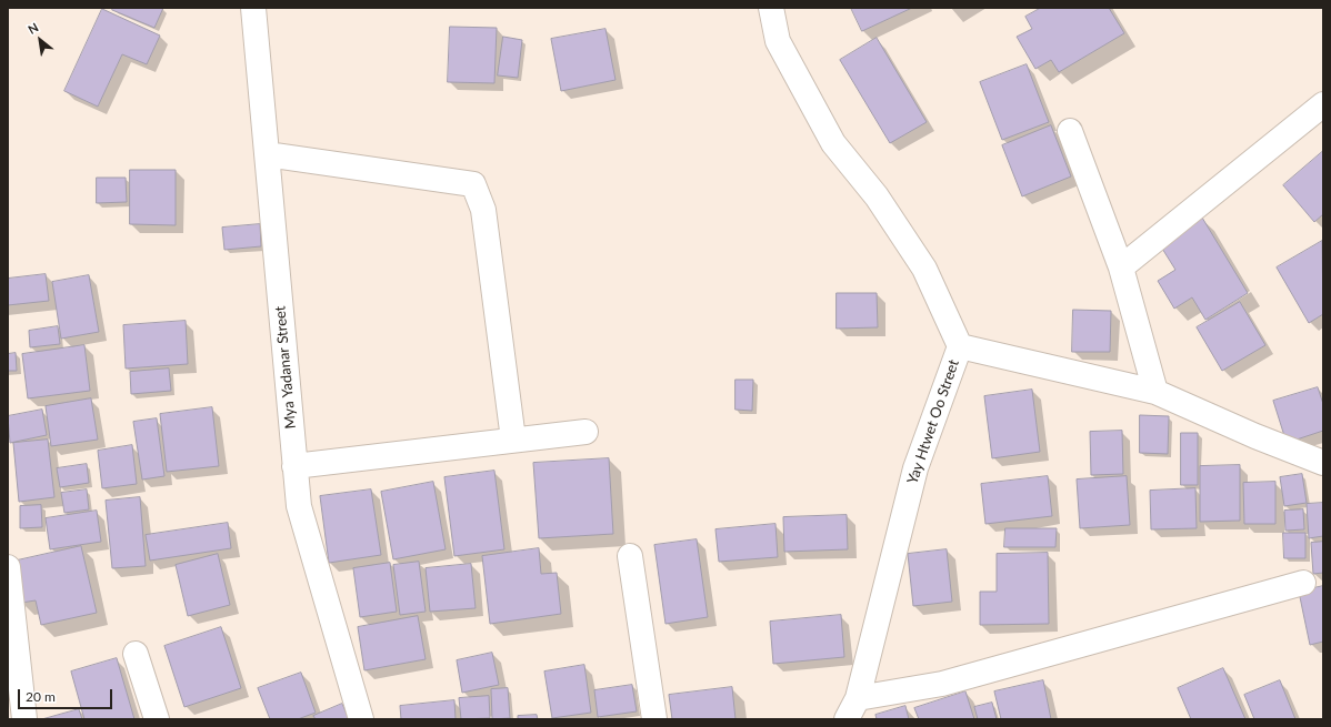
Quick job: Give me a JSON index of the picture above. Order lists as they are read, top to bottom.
{
  "streets": {
    "street": ["Mya Yadanar Street", "Yay Htwet Oo Street"]
  },
  "scale_bar": "20 m",
  "north": "top left"
}
